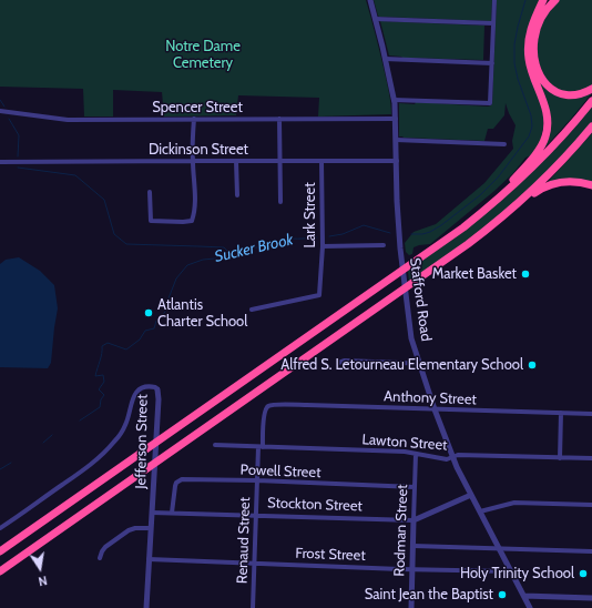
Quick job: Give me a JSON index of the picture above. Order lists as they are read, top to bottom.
{
  "streets": {
    "street": [
      "Spencer Street",
      "Dickinson Street",
      "Lark Street",
      "Stafford Road",
      "Anthony Street",
      "Jefferson Street",
      "Lawton Street",
      "Powell Street",
      "Stockton Street",
      "Rodman Street",
      "Renaud Street",
      "Frost Street"
    ]
  },
  "crossings": [
    ["Spencer Street", "Stafford Road"],
    ["Dickinson Street", "Lark Street"],
    ["Dickinson Street", "Stafford Road"],
    ["Stafford Road", "Anthony Street"],
    ["Stafford Road", "Lawton Street"],
    ["Stafford Road", "Stockton Street"],
    ["Stafford Road", "Frost Street"],
    ["Anthony Street", "Renaud Street"],
    ["Jefferson Street", "Stockton Street"],
    ["Jefferson Street", "Frost Street"],
    ["Lawton Street", "Rodman Street"],
    ["Lawton Street", "Renaud Street"],
    ["Powell Street", "Stockton Street"],
    ["Powell Street", "Rodman Street"],
    ["Powell Street", "Renaud Street"],
    ["Stockton Street", "Rodman Street"],
    ["Stockton Street", "Renaud Street"],
    ["Rodman Street", "Frost Street"],
    ["Renaud Street", "Frost Street"]
  ],
  "water": ["Sucker Brook"],
  "parks": ["Notre Dame Cemetery"],
  "places": [
    "Market Basket",
    "Atlantis Charter School",
    "Alfred S. Letourneau Elementary School",
    "Holy Trinity School",
    "Saint Jean the Baptist"
  ],
  "north": "bottom"
}
